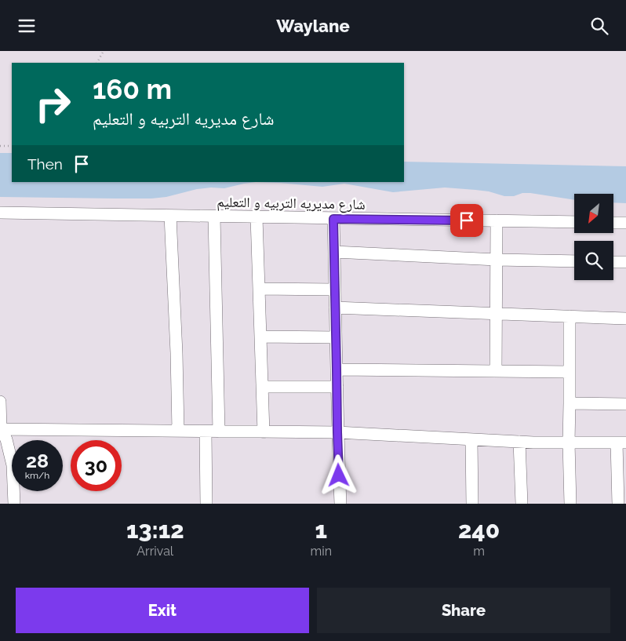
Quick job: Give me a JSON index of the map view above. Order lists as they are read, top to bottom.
{
  "streets": {
    "street": ["شارع مديريه التربيه و التعليم"]
  },
  "north": "bottom left",
  "page": {
    "header": "Waylane",
    "turn": ["160 m", "شارع مديريه التربيه و التعليم"],
    "then": "Then",
    "speed": "28 km/h",
    "limit": "30",
    "eta": [
      "13:12",
      "Arrival",
      "1",
      "min",
      "240",
      "m"
    ],
    "buttons": ["Exit", "Share"]
  }
}
